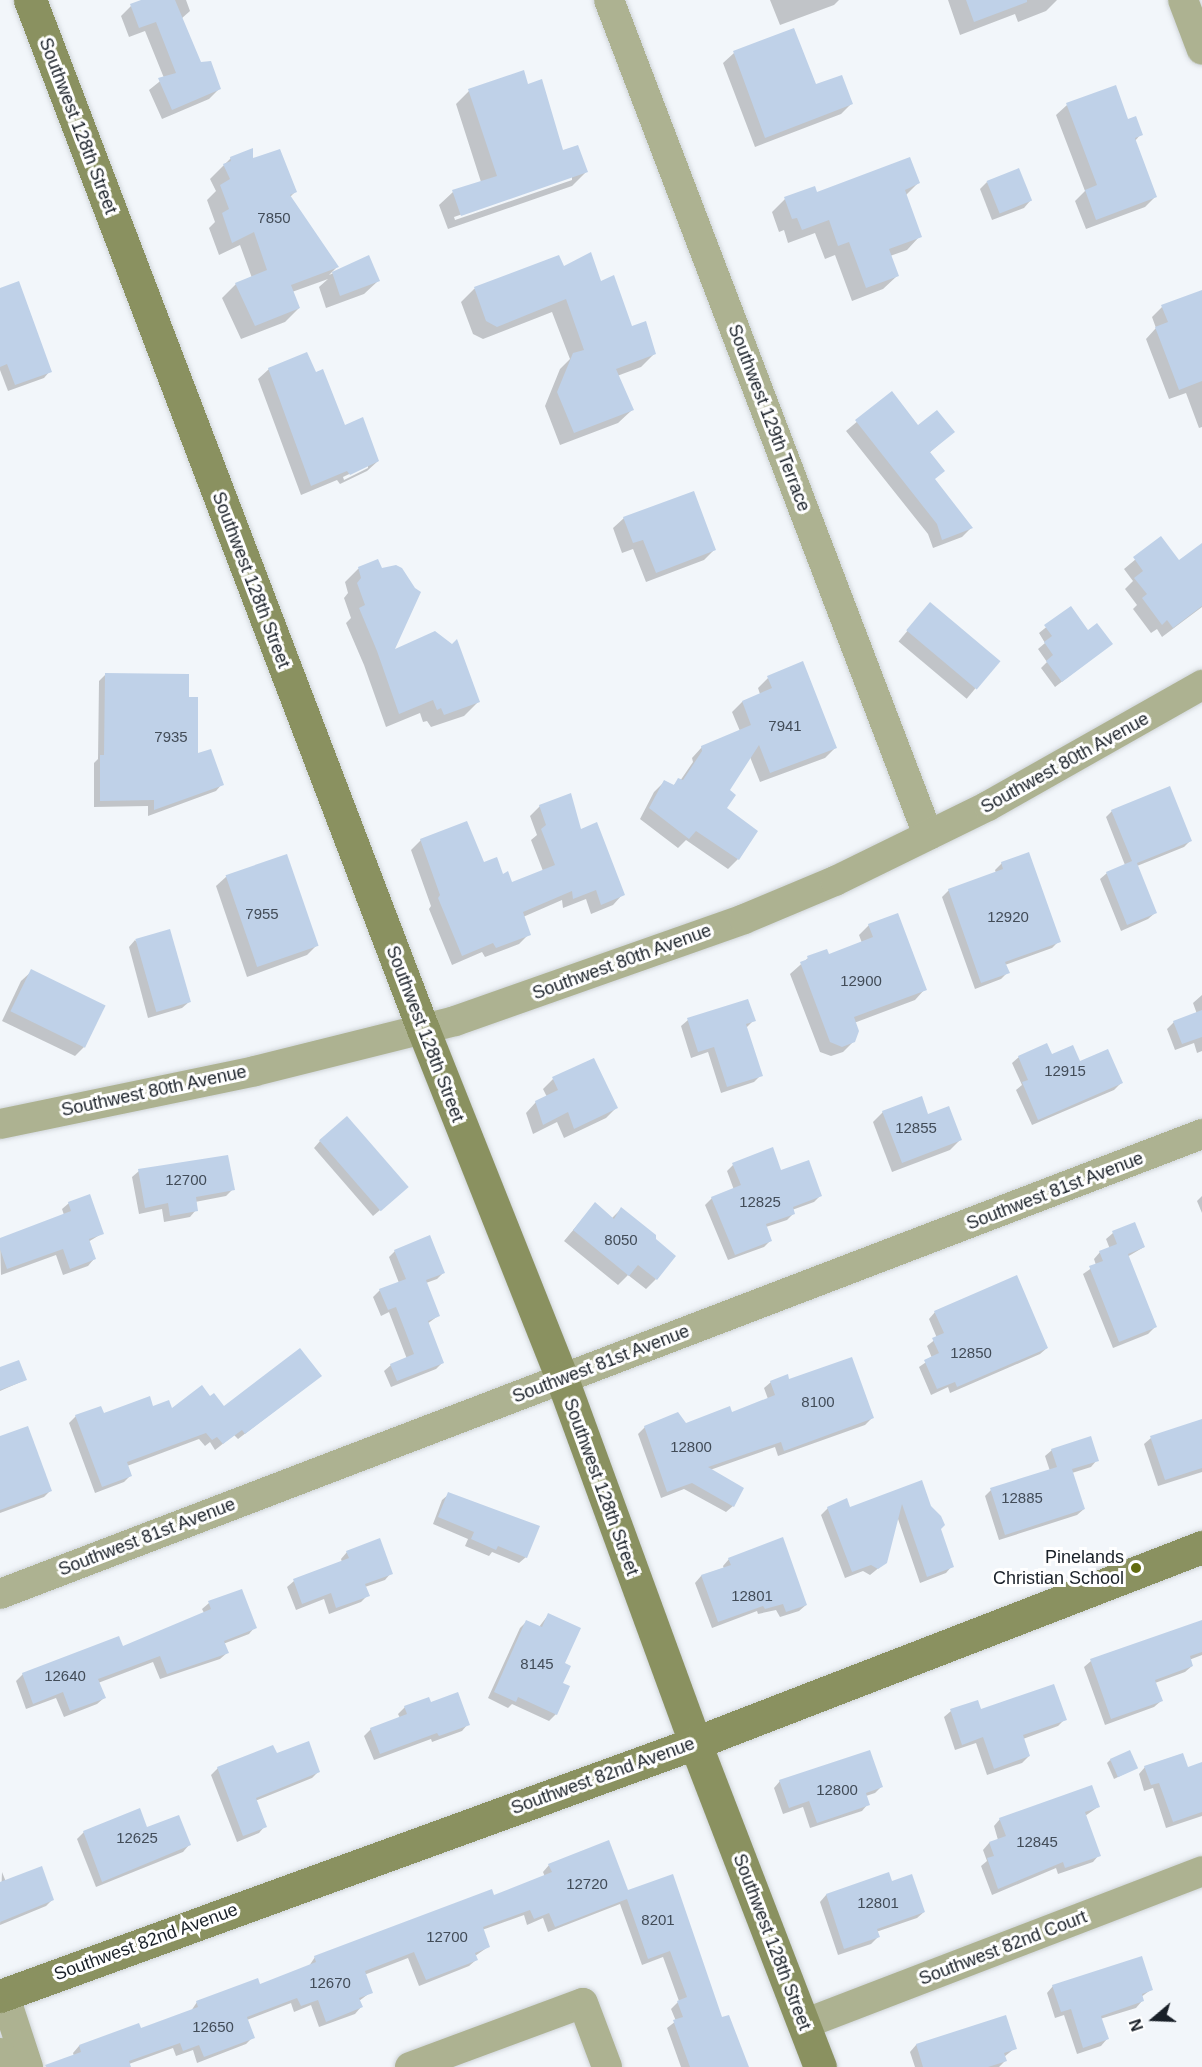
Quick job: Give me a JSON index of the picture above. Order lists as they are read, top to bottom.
{
  "streets": {
    "street": [
      "Southwest 128th Street",
      "Southwest 129th Terrace",
      "Southwest 80th Avenue",
      "Southwest 81st Avenue",
      "Southwest 82nd Avenue",
      "Southwest 82nd Court"
    ]
  },
  "crossings": [
    ["Southwest 128th Street", "Southwest 80th Avenue"],
    ["Southwest 128th Street", "Southwest 81st Avenue"],
    ["Southwest 128th Street", "Southwest 82nd Avenue"],
    ["Southwest 128th Street", "Southwest 82nd Court"],
    ["Southwest 129th Terrace", "Southwest 80th Avenue"]
  ],
  "places": ["Pinelands Christian School"],
  "house_numbers": [
    "7850",
    "7941",
    "7935",
    "7955",
    "12920",
    "12900",
    "12915",
    "12855",
    "12700",
    "12825",
    "8050",
    "12850",
    "8100",
    "12800",
    "12885",
    "12801",
    "8145",
    "12640",
    "12800",
    "12625",
    "12845",
    "12720",
    "12801",
    "8201",
    "12700",
    "12670",
    "12650"
  ],
  "north": "left"
}
